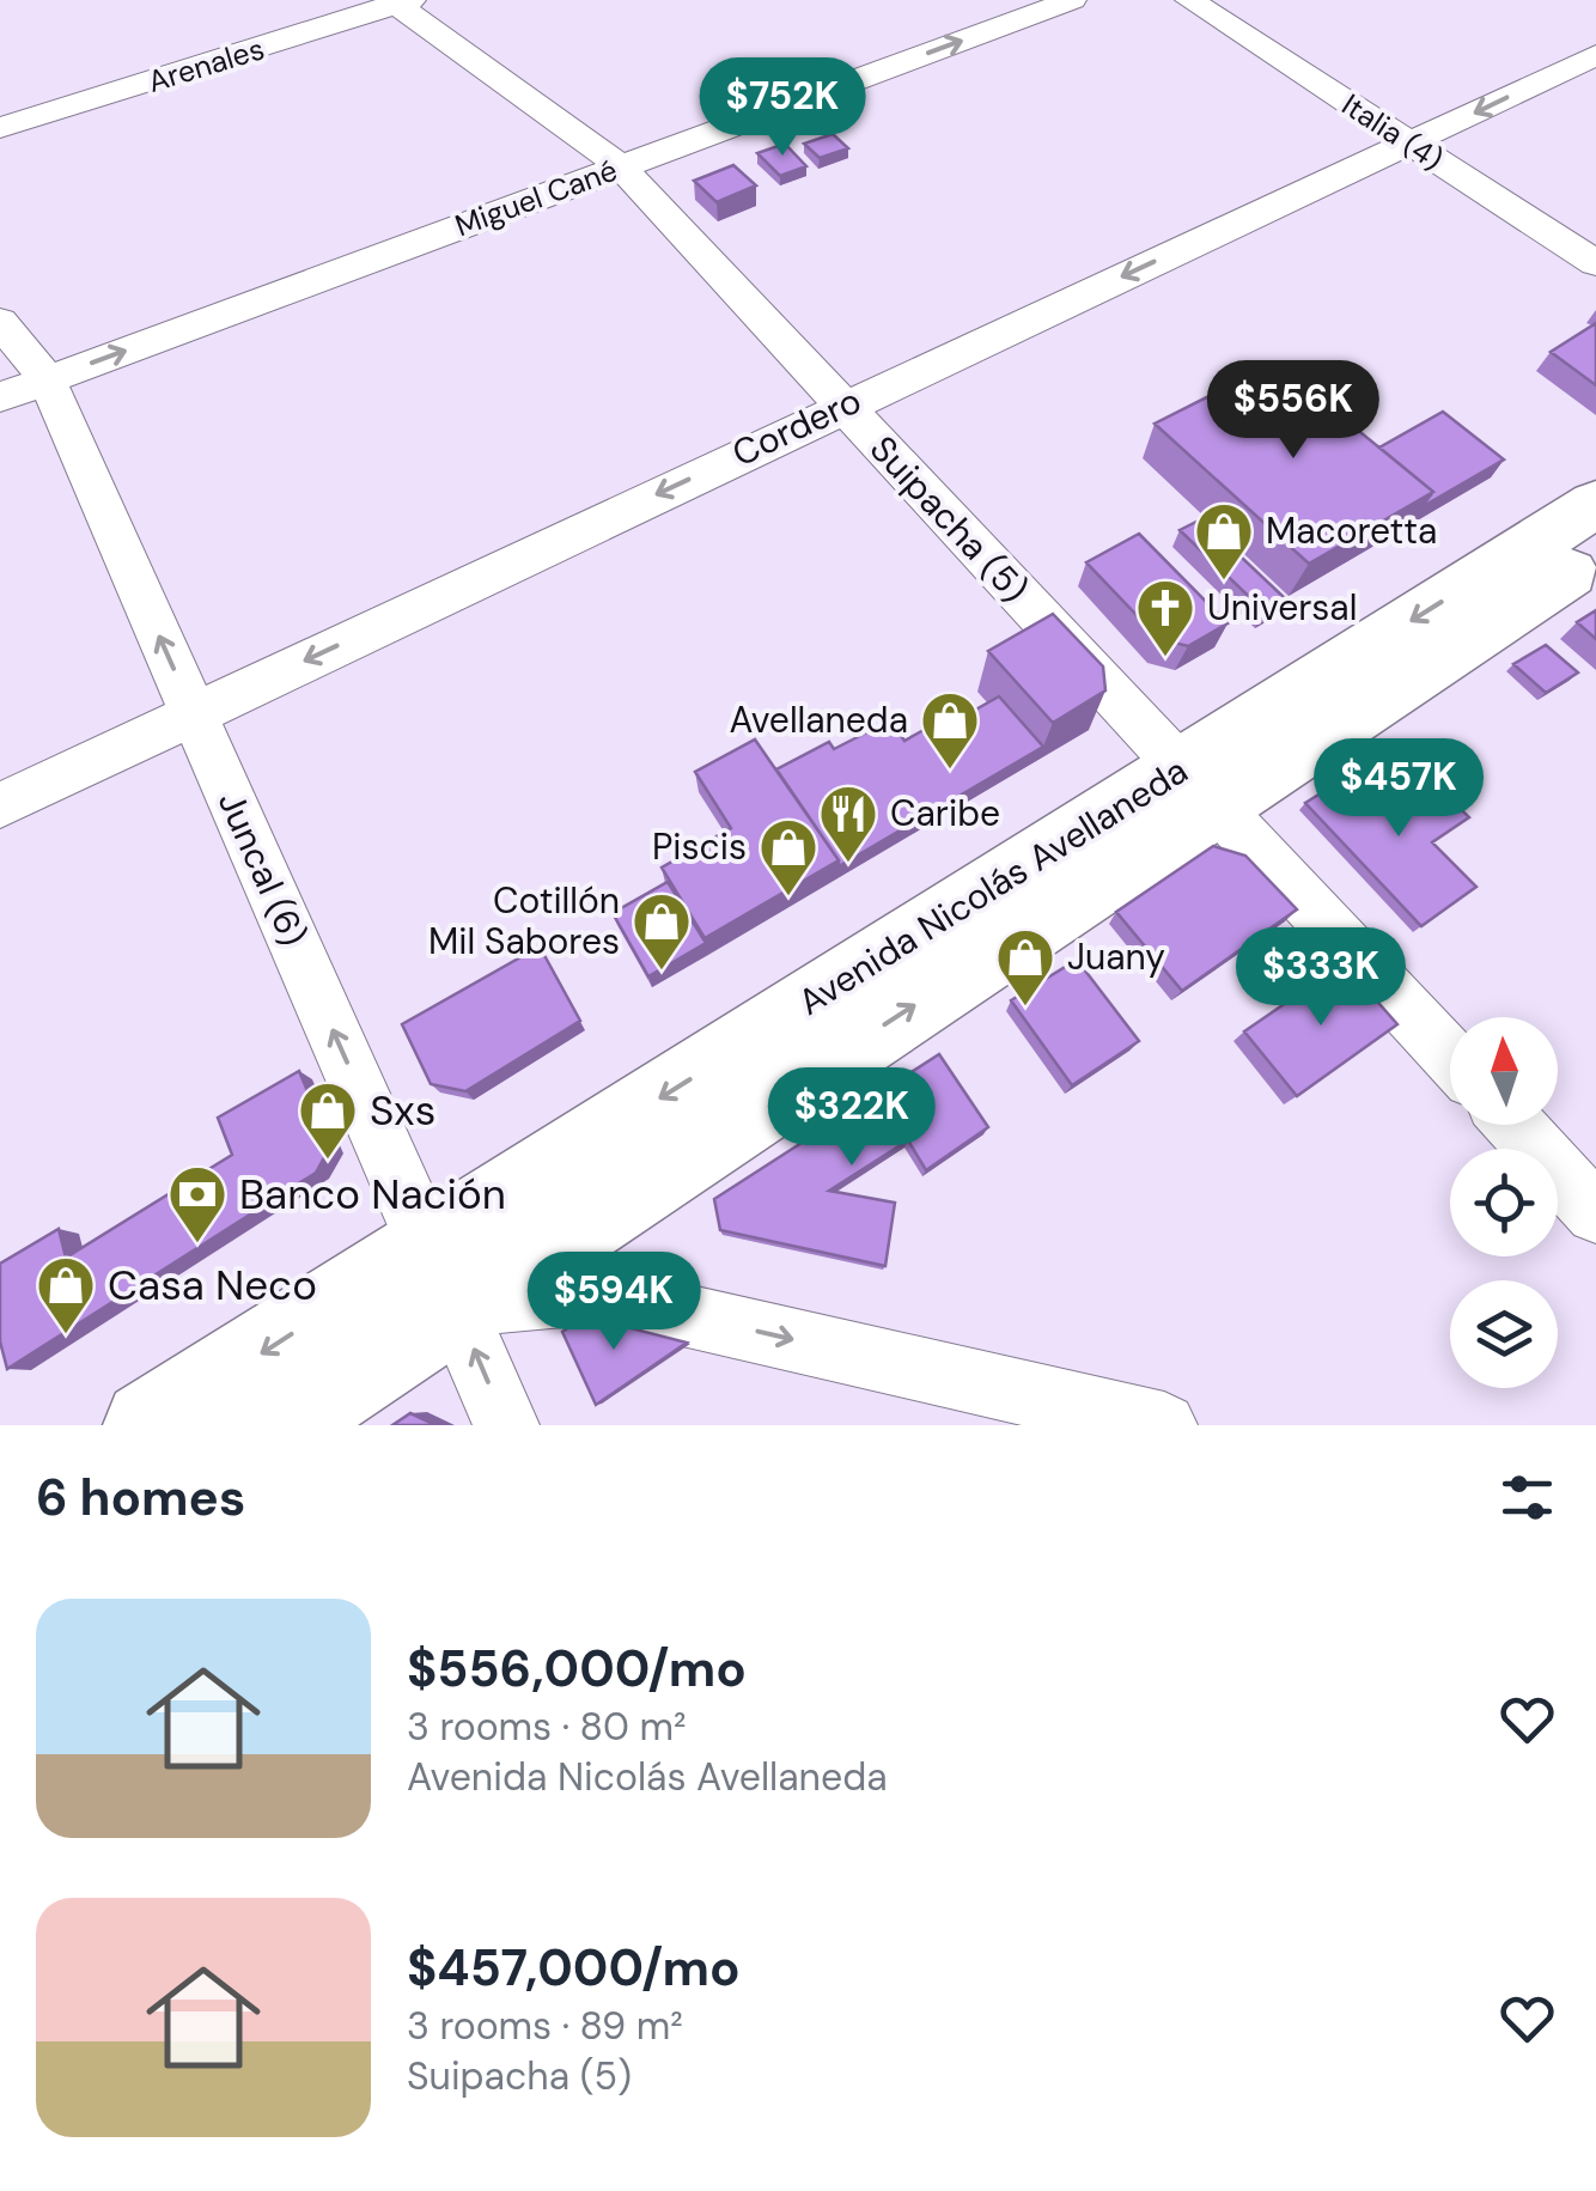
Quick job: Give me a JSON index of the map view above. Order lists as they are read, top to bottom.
{
  "streets": {
    "main road": ["Avenida Nicolás Avellaneda"],
    "street": [
      "Arenales",
      "Italia (4)",
      "Miguel Cané",
      "Cordero",
      "Suipacha (5)",
      "Juncal (6)"
    ]
  },
  "crossings": [
    ["Arenales", "Suipacha (5)"],
    ["Italia (4)", "Cordero"],
    ["Miguel Cané", "Suipacha (5)"],
    ["Miguel Cané", "Juncal (6)"],
    ["Cordero", "Suipacha (5)"],
    ["Cordero", "Juncal (6)"],
    ["Suipacha (5)", "Avenida Nicolás Avellaneda"],
    ["Juncal (6)", "Avenida Nicolás Avellaneda"]
  ],
  "one_way": ["Miguel Cané", "Cordero", "Juncal (6)"],
  "places": {
    "shop": [
      "Macoretta",
      "Avellaneda",
      "Piscis",
      "Cotillón Mil Sabores",
      "Juany",
      "Sxs",
      "Casa Neco"
    ],
    "church": ["Universal"],
    "restaurant": ["Caribe"],
    "bank": ["Banco Nación"]
  },
  "north": "top",
  "page": {
    "price": [
      "$752K",
      "$556K",
      "$457K",
      "$333K",
      "$322K",
      "$594K"
    ],
    "heading": "6 homes",
    "list": [
      {
        "name": "$556,000/mo",
        "note": "3 rooms · 80 m² · Avenida Nicolás Avellaneda"
      },
      {
        "name": "$457,000/mo",
        "note": "3 rooms · 89 m² · Suipacha (5)"
      }
    ]
  }
}
